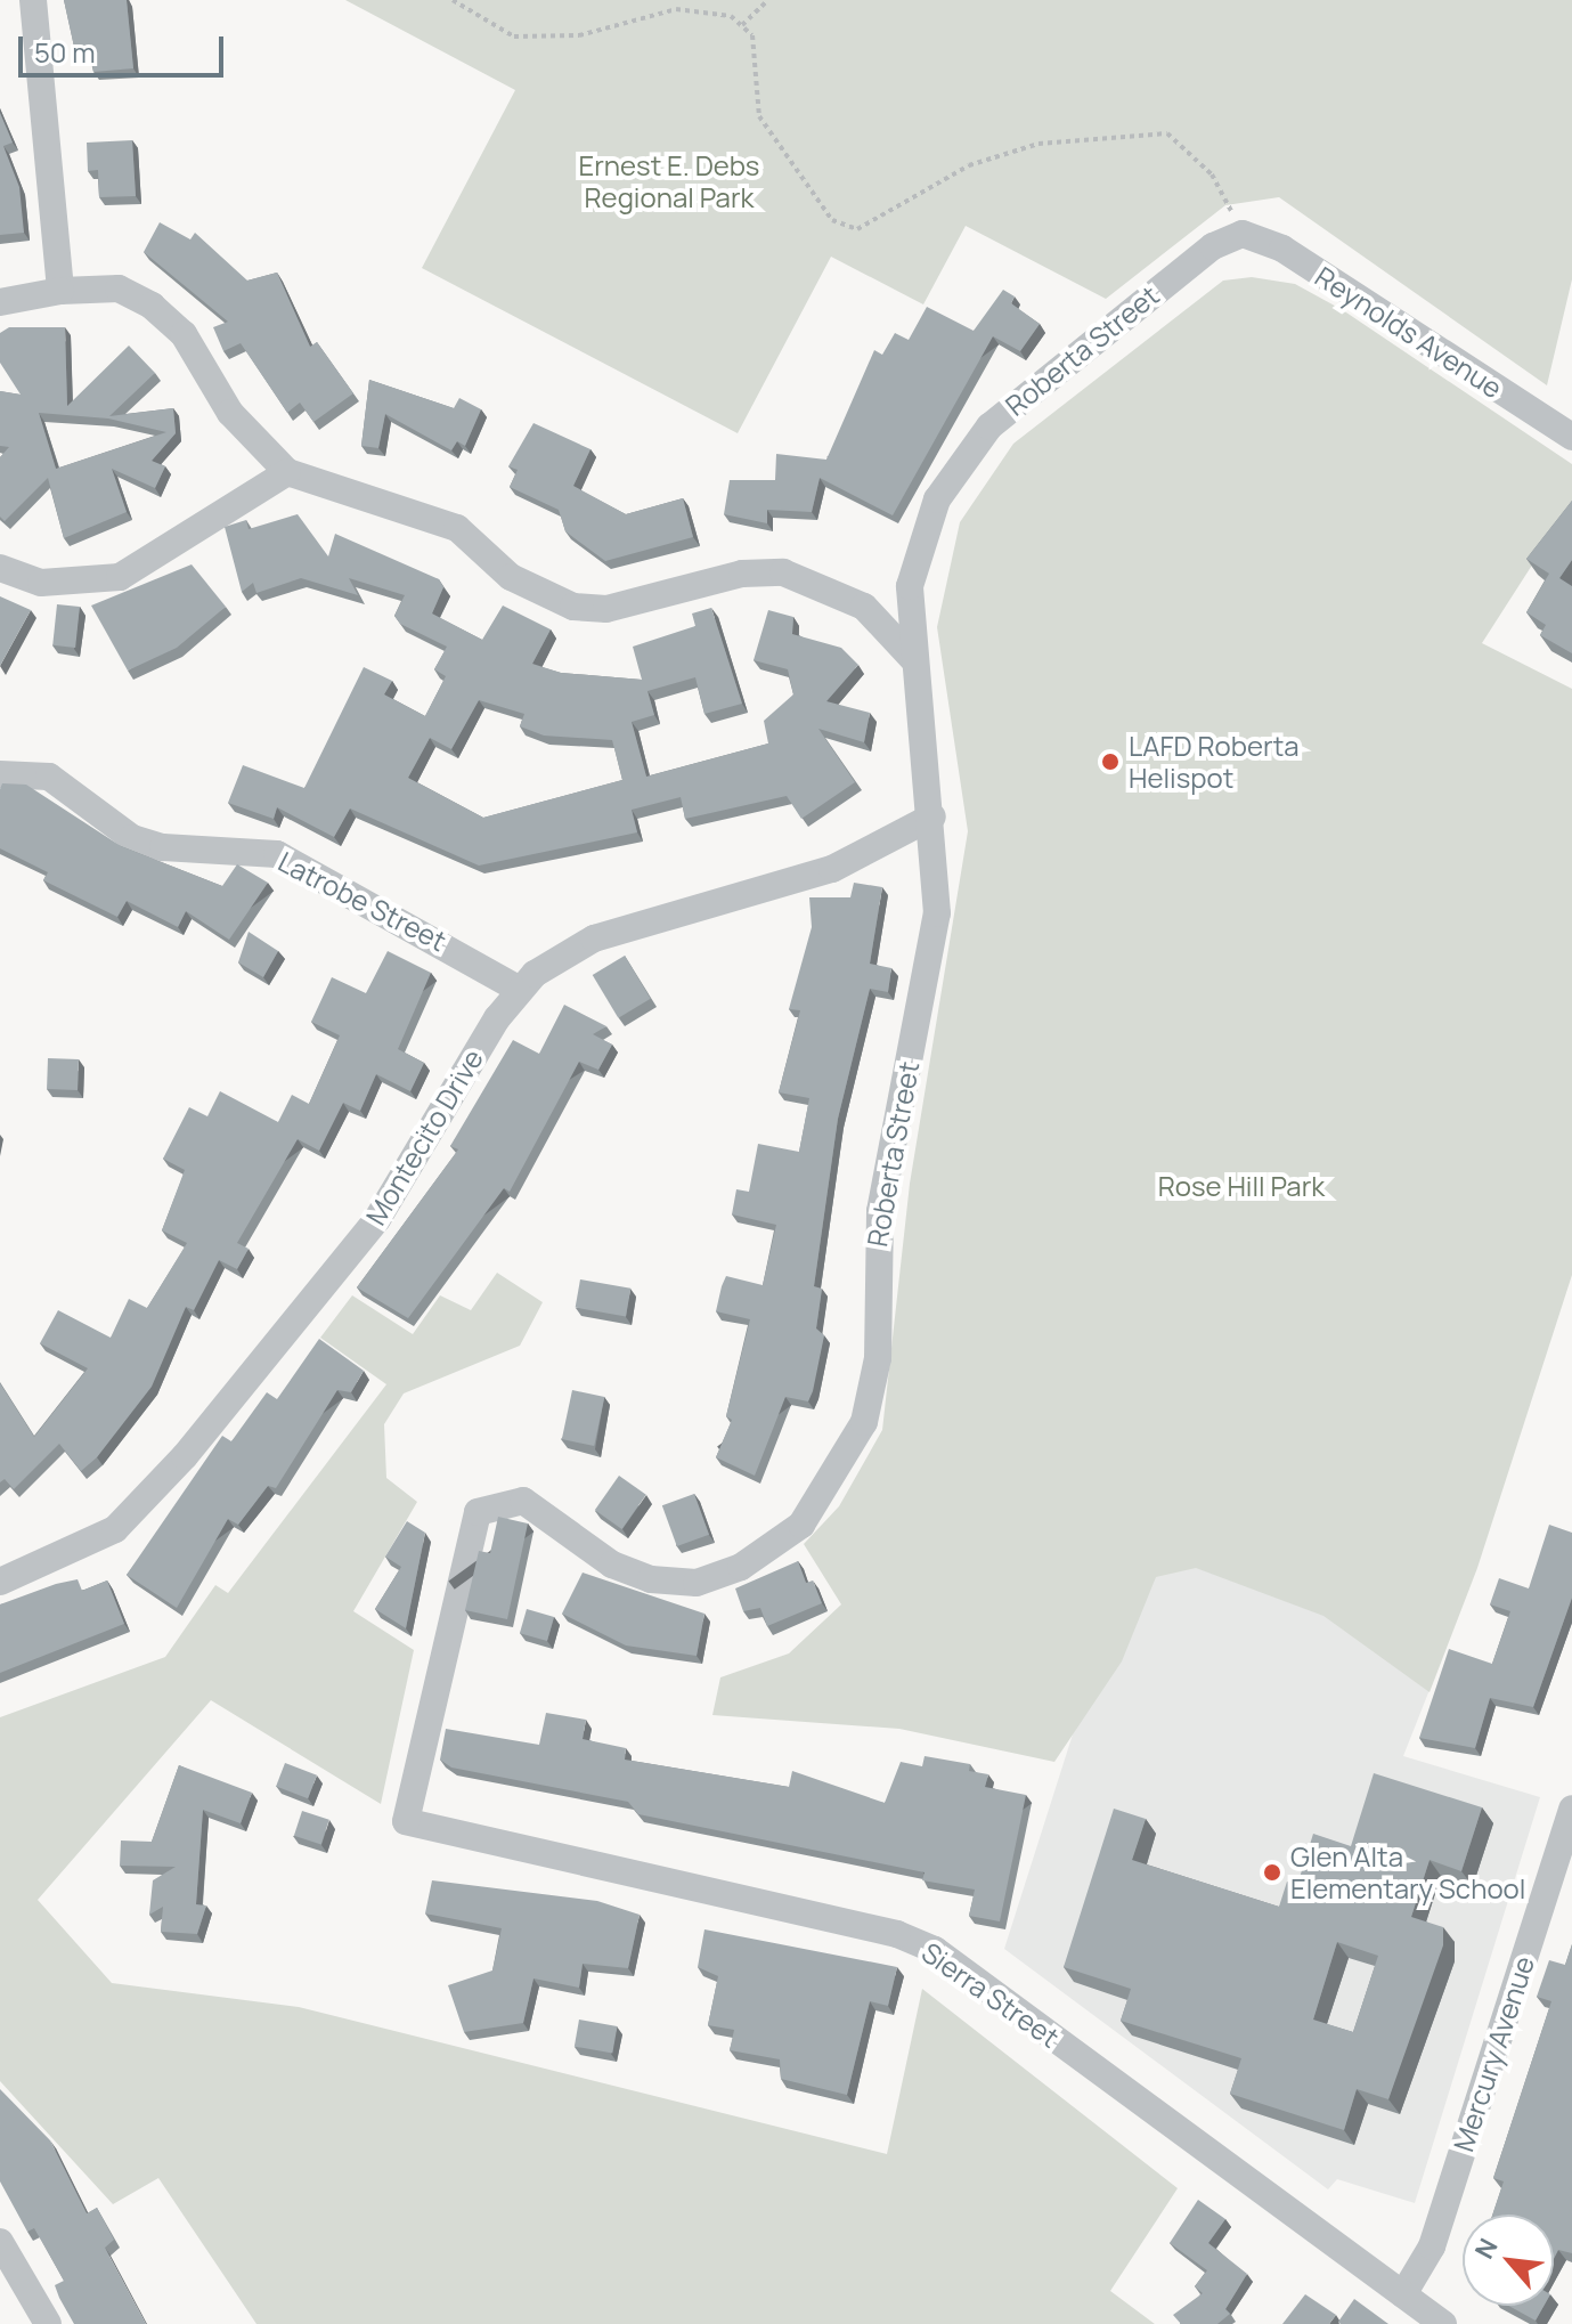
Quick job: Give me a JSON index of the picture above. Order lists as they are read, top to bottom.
{
  "streets": {
    "street": [
      "Reynolds Avenue",
      "Roberta Street",
      "Latrobe Street",
      "Montecito Drive",
      "Sierra Street",
      "Mercury Avenue"
    ]
  },
  "crossings": [
    ["Reynolds Avenue", "Roberta Street"],
    ["Roberta Street", "Montecito Drive"],
    ["Roberta Street", "Sierra Street"],
    ["Latrobe Street", "Montecito Drive"],
    ["Sierra Street", "Mercury Avenue"]
  ],
  "parks": ["Ernest E. Debs Regional Park", "Rose Hill Park"],
  "places": ["LAFD Roberta Helispot", "Glen Alta Elementary School"],
  "scale_bar": "50 m",
  "north": "top left"
}
